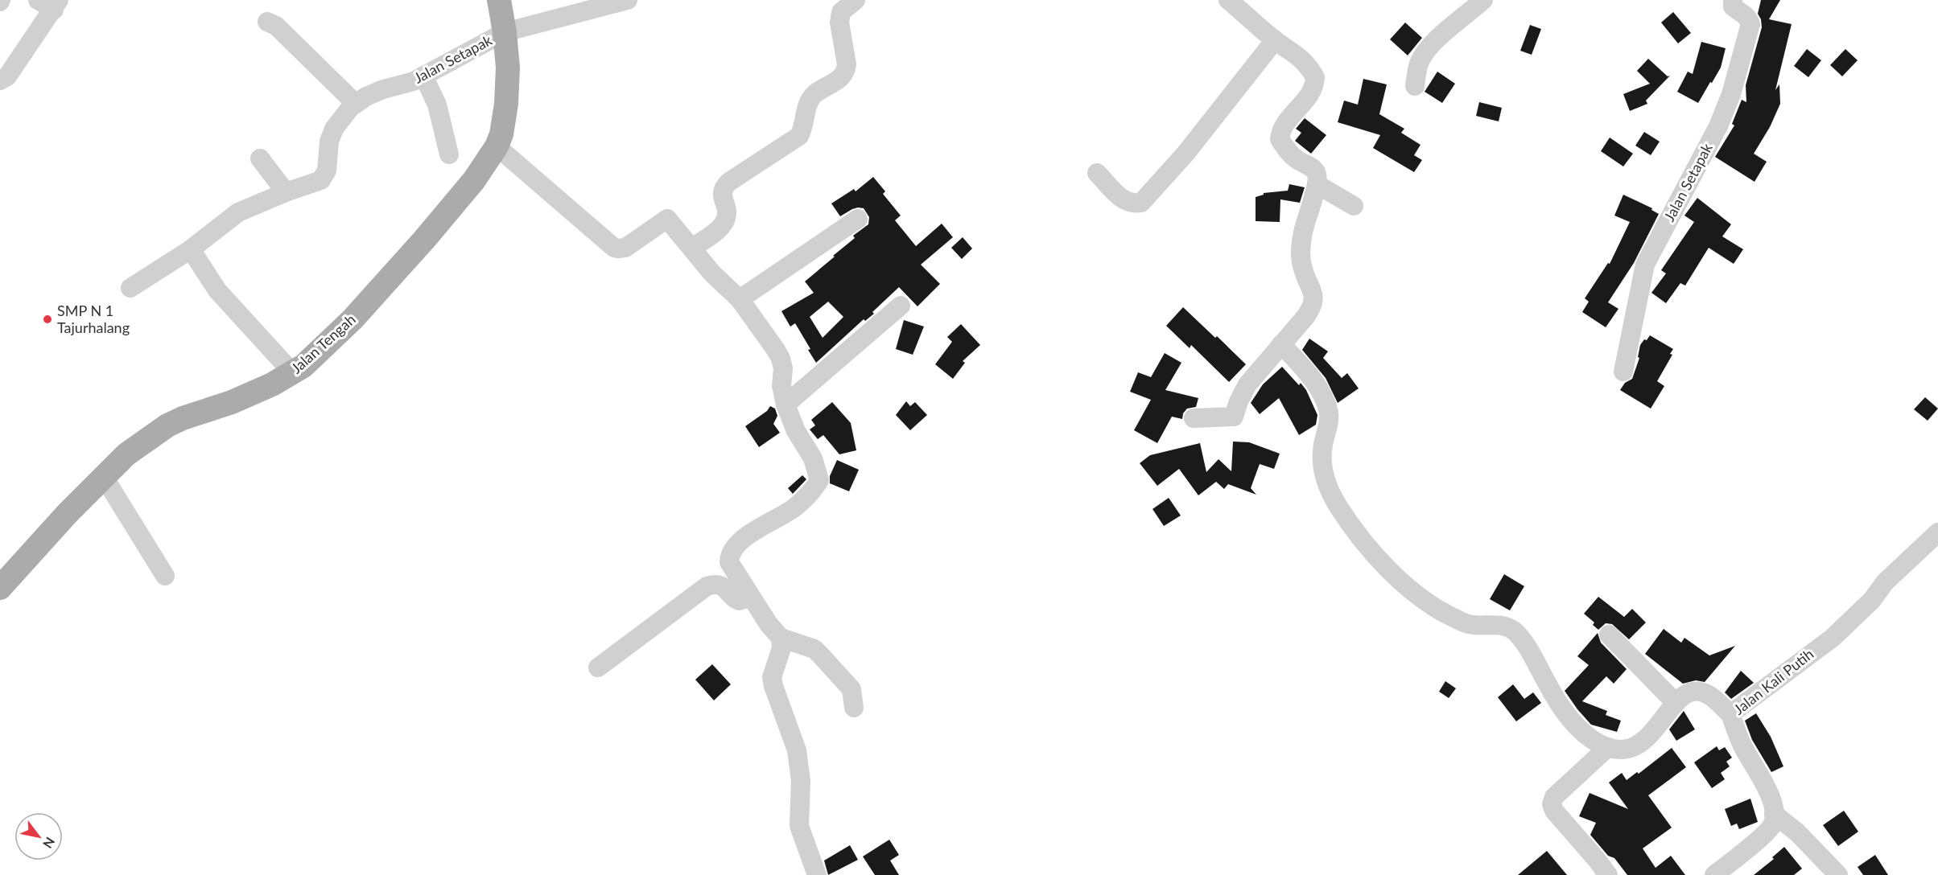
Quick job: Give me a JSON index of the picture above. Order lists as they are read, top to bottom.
{
  "streets": {
    "main road": ["Jalan Tengah"],
    "street": ["Jalan Setapak", "Jalan Kali Putih"]
  },
  "crossings": [
    ["Jalan Setapak", "Jalan Tengah"]
  ],
  "places": ["SMP N 1 Tajurhalang"],
  "north": "bottom right"
}
